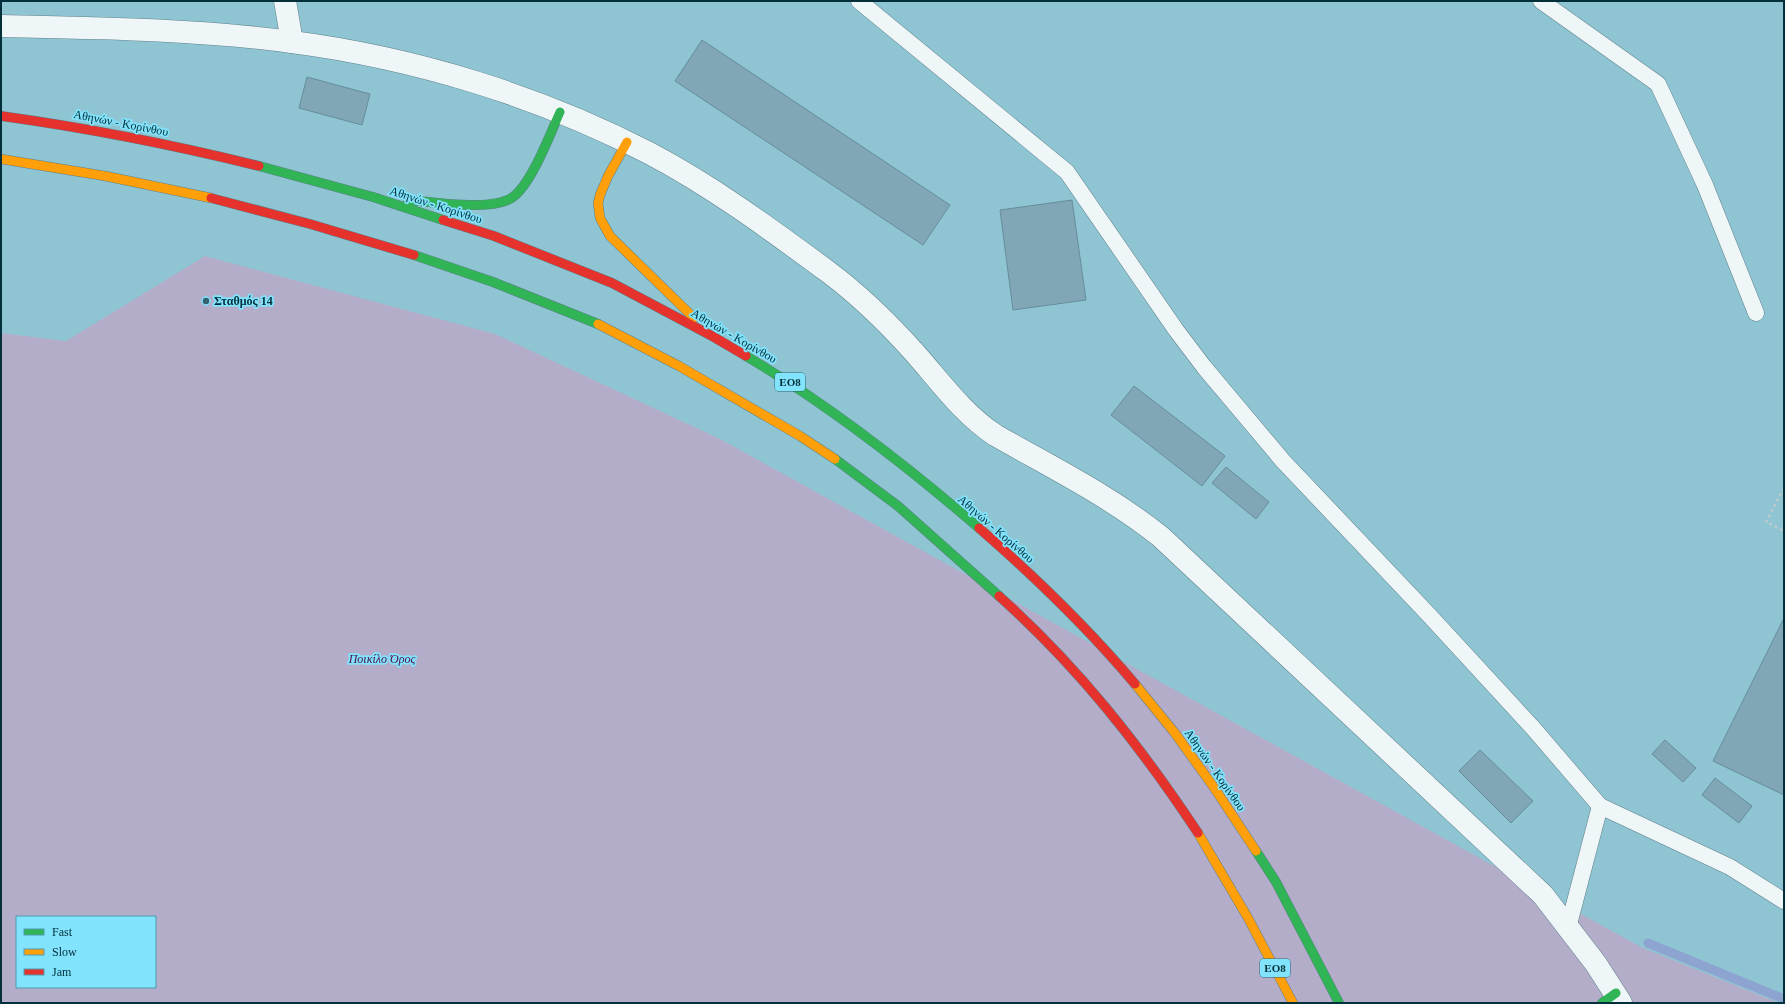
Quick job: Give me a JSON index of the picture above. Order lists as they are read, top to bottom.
{
  "streets": {
    "highway": ["Αθηνών - Κορίνθου", "ΕΟ8"]
  },
  "parks": ["Ποικίλο Όρος"],
  "places": ["Σταθμός 14"],
  "legend": ["Fast", "Slow", "Jam"]
}
